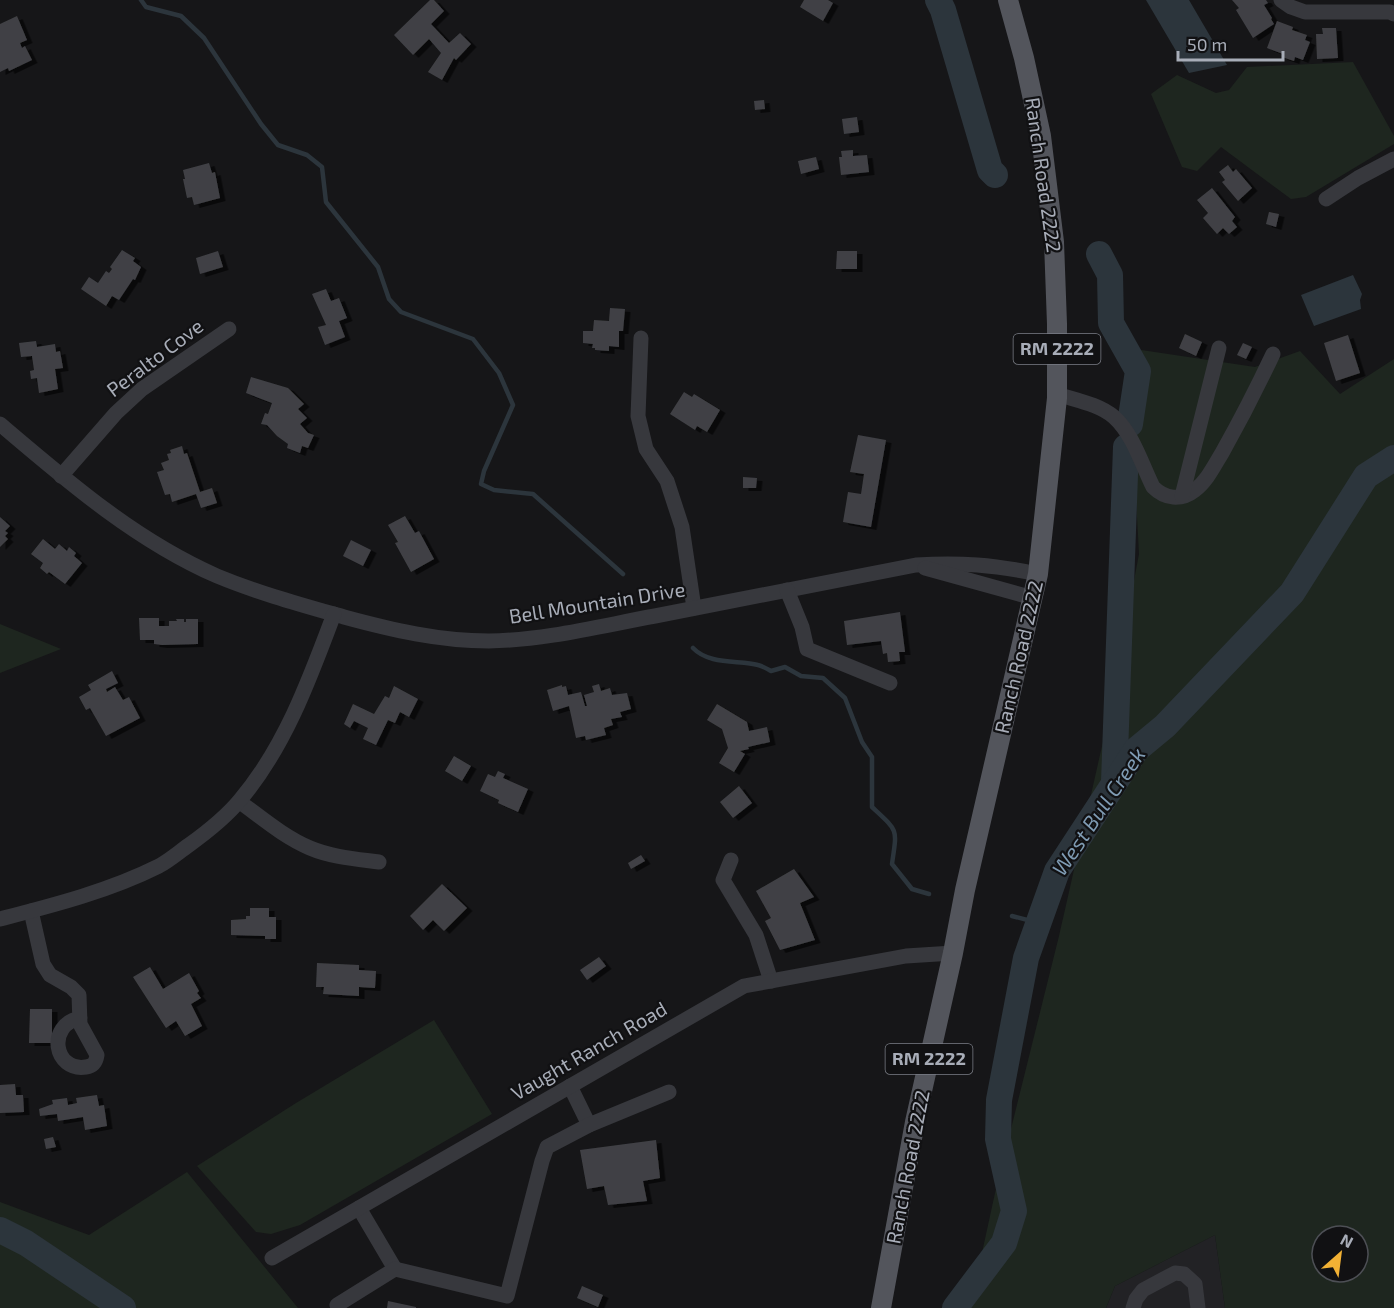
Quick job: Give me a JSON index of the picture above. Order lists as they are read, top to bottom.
{
  "streets": {
    "main road": ["Ranch Road 2222", "RM 2222"],
    "street": ["Peralto Cove", "Bell Mountain Drive", "Vaught Ranch Road"]
  },
  "crossings": [
    ["Ranch Road 2222", "Bell Mountain Drive"],
    ["Ranch Road 2222", "Vaught Ranch Road"],
    ["Peralto Cove", "Bell Mountain Drive"]
  ],
  "water": ["West Bull Creek"],
  "scale_bar": "50 m",
  "north": "top right"
}
